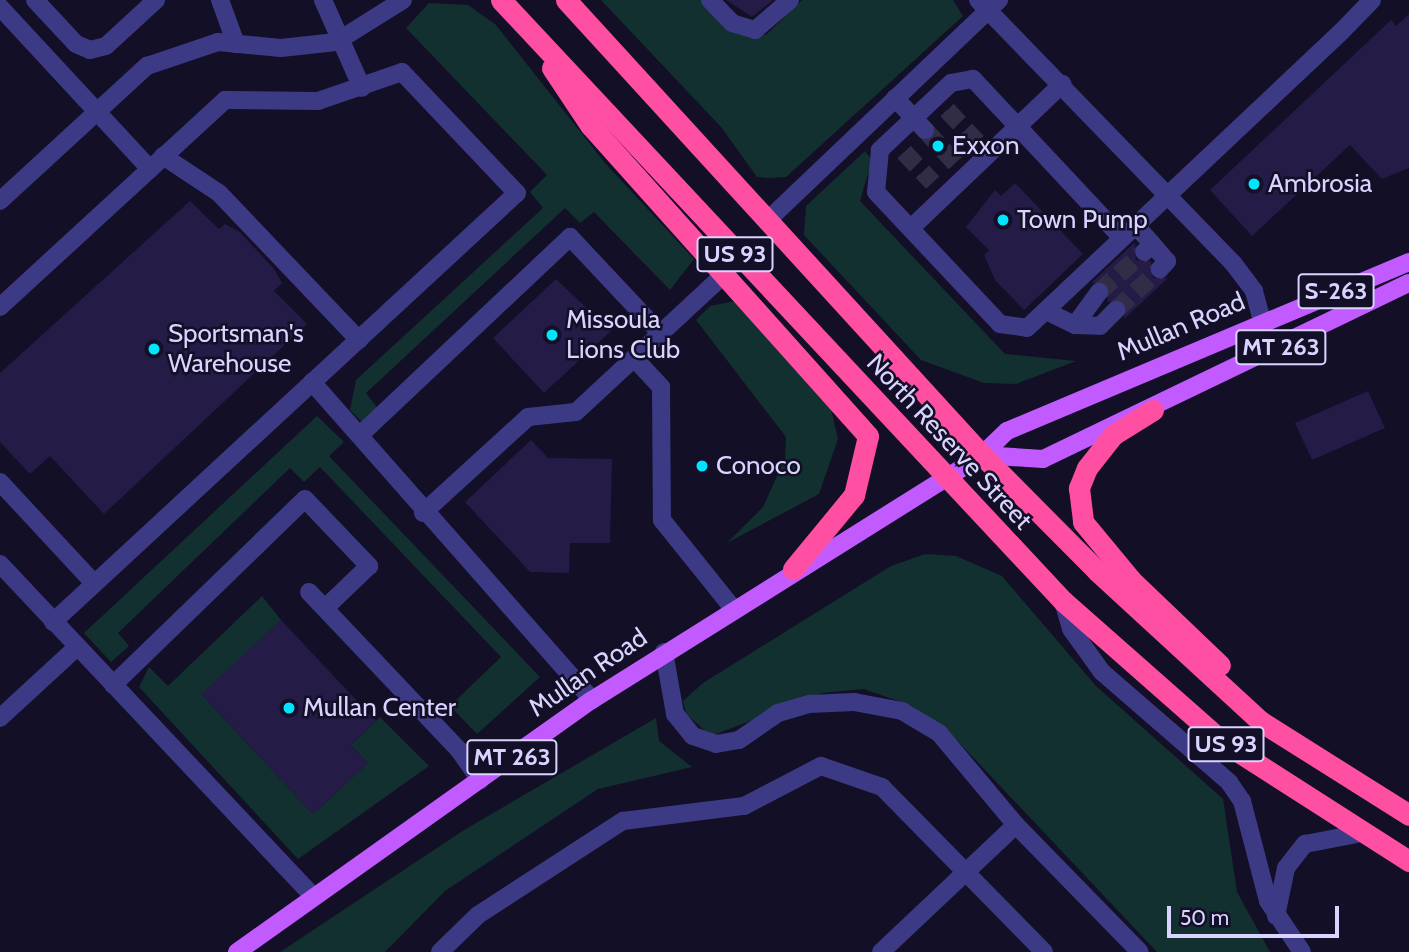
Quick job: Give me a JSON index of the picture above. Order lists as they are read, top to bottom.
{
  "streets": {
    "highway": ["US 93", "North Reserve Street"],
    "main road": ["S-263", "Mullan Road", "MT 263"]
  },
  "crossings": [
    ["Mullan Road", "MT 263"],
    ["Mullan Road", "North Reserve Street"],
    ["MT 263", "North Reserve Street"]
  ],
  "places": [
    "Exxon",
    "Ambrosia",
    "Town Pump",
    "Missoula Lions Club",
    "Sportsman's Warehouse",
    "Conoco",
    "Mullan Center"
  ],
  "scale_bar": "50 m"
}
